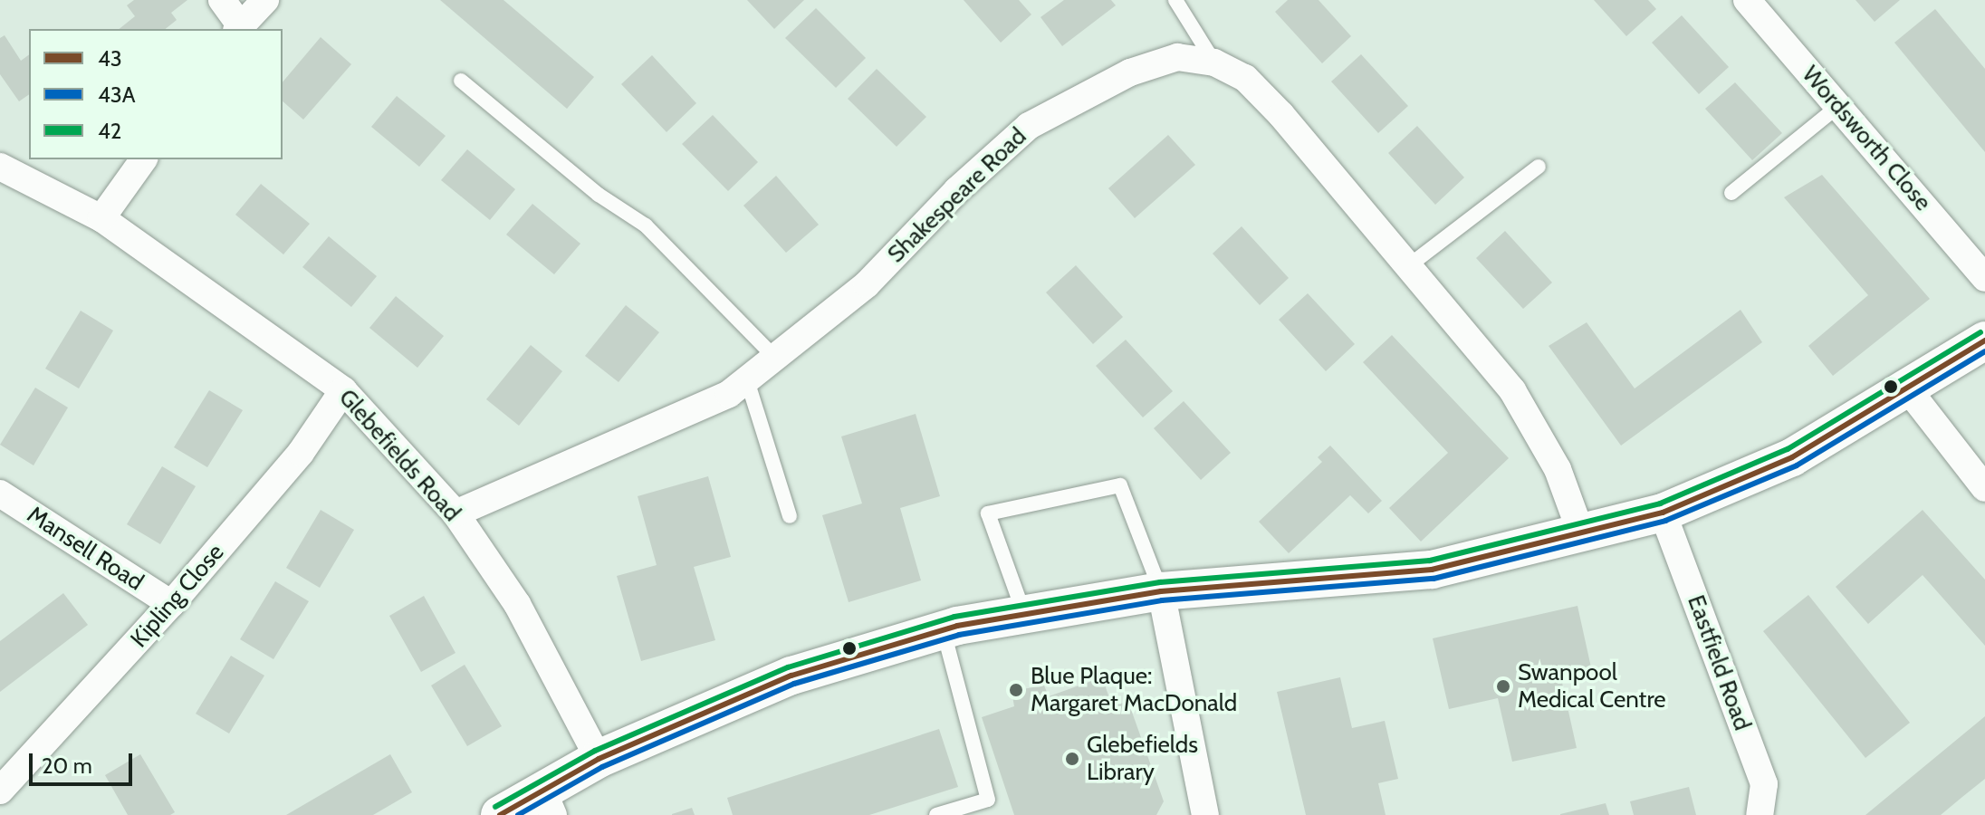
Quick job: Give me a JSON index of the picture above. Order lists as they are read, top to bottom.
{
  "streets": {
    "street": [
      "Wordsworth Close",
      "Shakespeare Road",
      "Glebefields Road",
      "Mansell Road",
      "Kipling Close",
      "Eastfield Road"
    ]
  },
  "crossings": [
    ["Shakespeare Road", "Glebefields Road"],
    ["Glebefields Road", "Kipling Close"],
    ["Mansell Road", "Kipling Close"]
  ],
  "places": ["Swanpool Medical Centre", "Blue Plaque: Margaret MacDonald", "Glebefields Library"],
  "lines": ["transit line 42", "transit line 43", "transit line 43A"],
  "legend": ["43", "43A", "42"],
  "scale_bar": "20 m"
}
